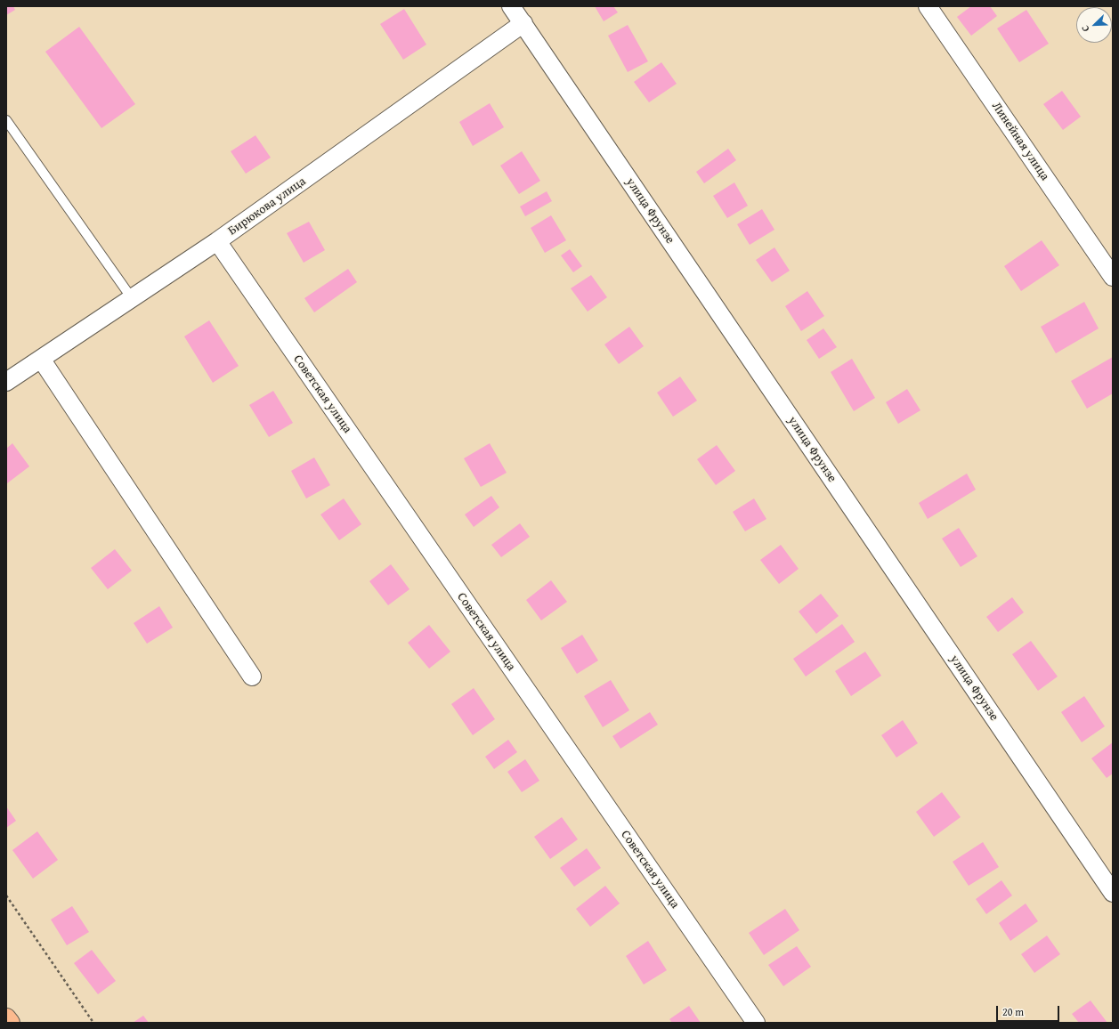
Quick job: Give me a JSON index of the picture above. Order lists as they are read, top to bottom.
{
  "streets": {
    "street": [
      "Линейная улица",
      "Бирюкова улица",
      "улица Фрунзе",
      "Советская улица"
    ]
  },
  "crossings": [
    ["Бирюкова улица", "улица Фрунзе"],
    ["Бирюкова улица", "Советская улица"]
  ],
  "scale_bar": "20 m",
  "north": "bottom left"
}
